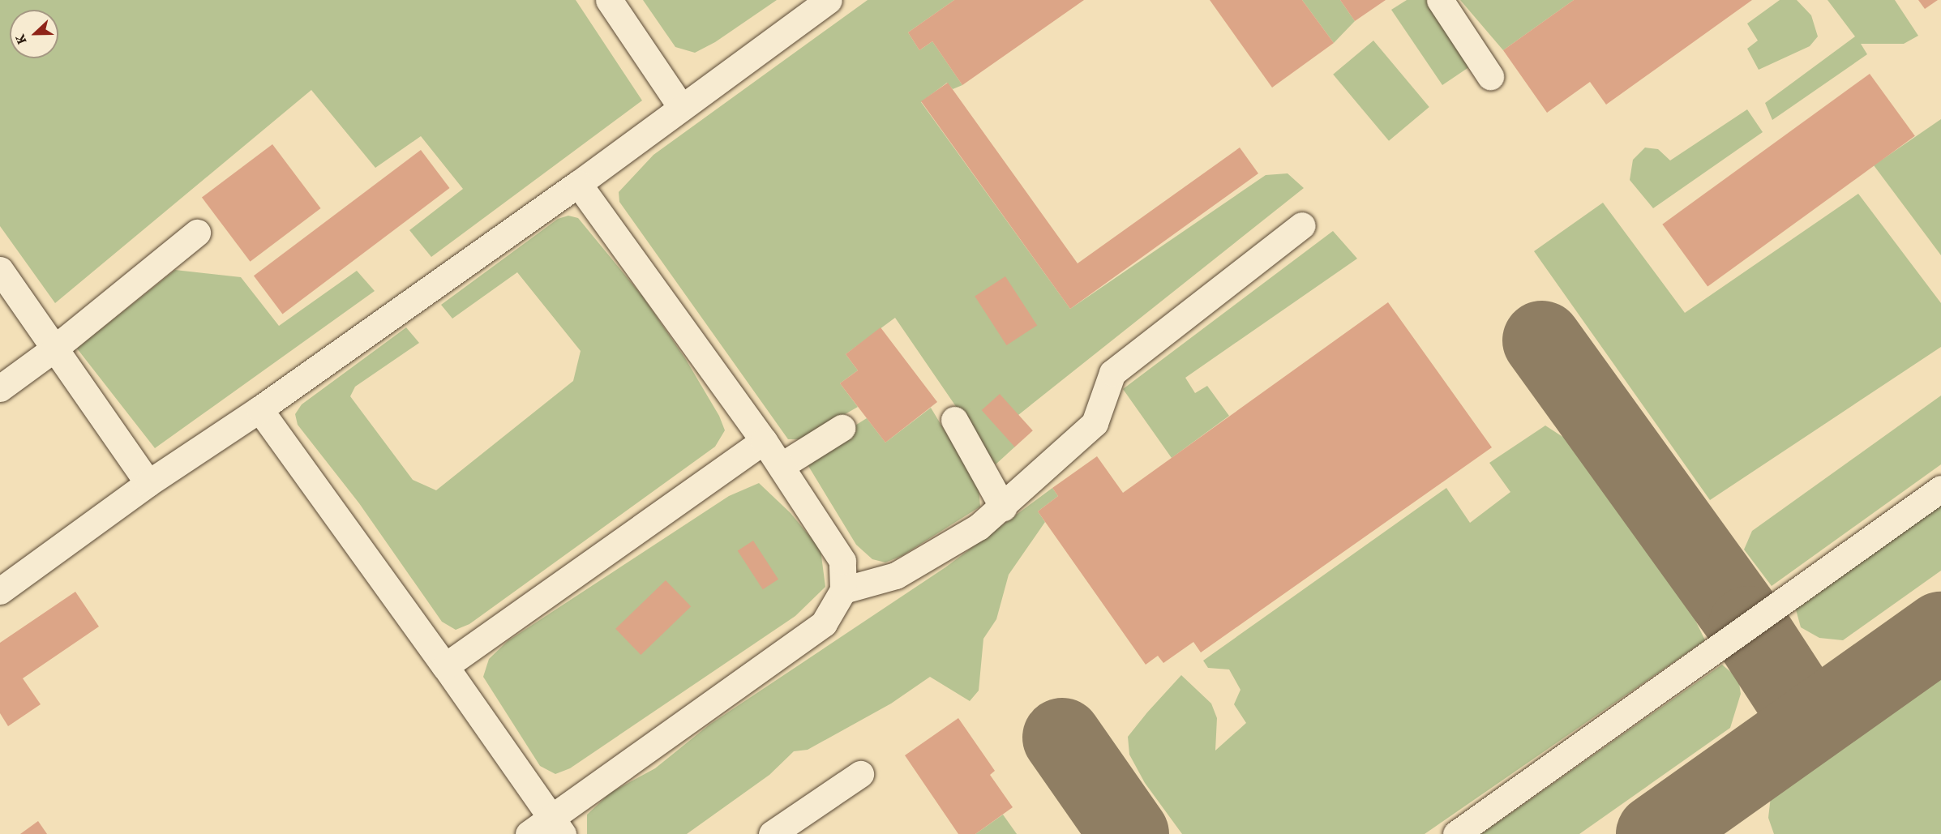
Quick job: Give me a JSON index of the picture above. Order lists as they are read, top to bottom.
{
  "north": "left"
}
